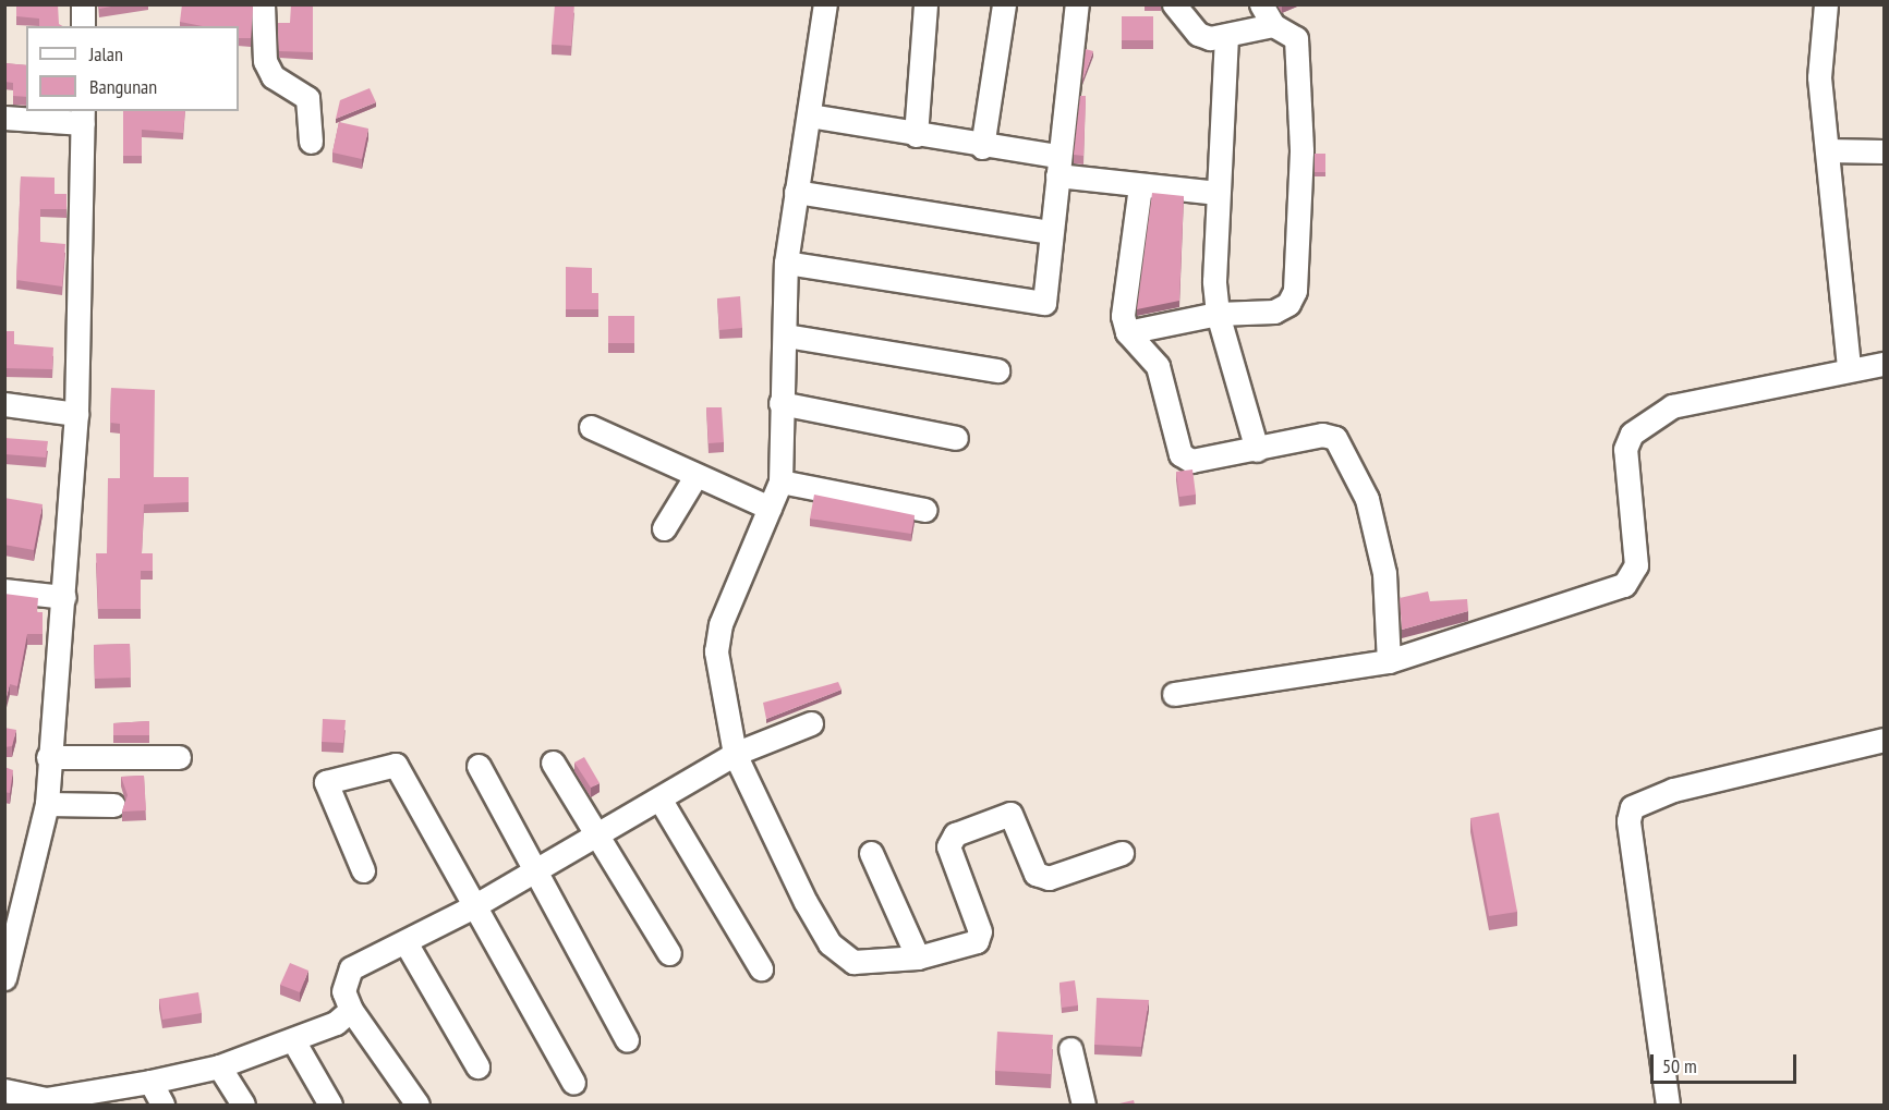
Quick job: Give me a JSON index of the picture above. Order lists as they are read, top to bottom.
{
  "legend": ["Jalan", "Bangunan"],
  "scale_bar": "50 m"
}
